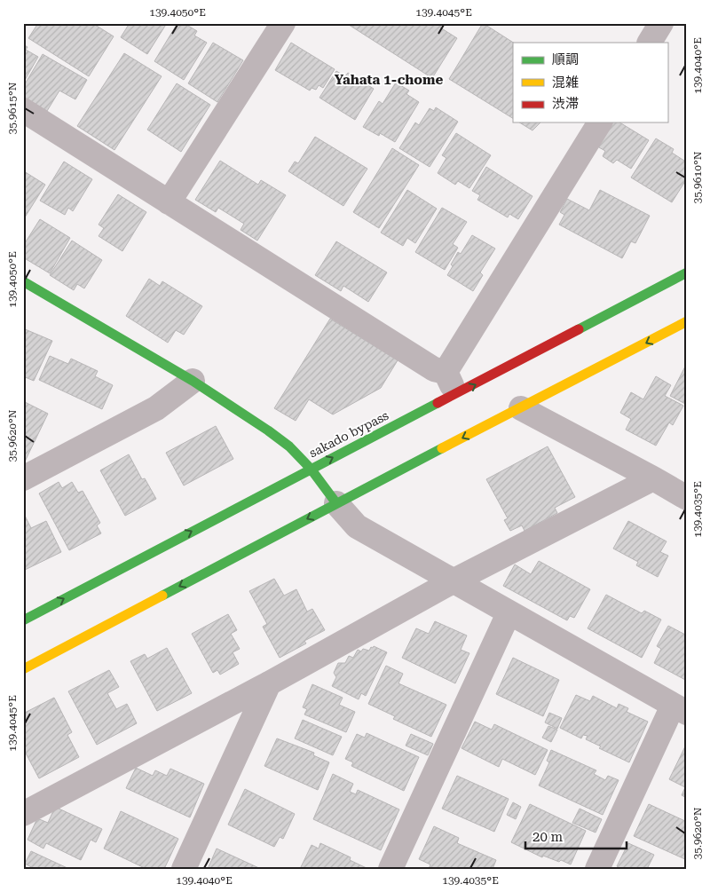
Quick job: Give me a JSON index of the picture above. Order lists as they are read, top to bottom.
{
  "streets": {
    "main road": ["sakado bypass"]
  },
  "districts": ["Yahata 1-chome"],
  "legend": ["順調", "混雑", "渋滞"],
  "scale_bar": "20 m",
  "coordinates": [
    "139.4050°E",
    "139.4045°E",
    "139.4040°E",
    "35.9615°N",
    "35.9610°N",
    "35.9620°N",
    "139.4035°E"
  ]
}
